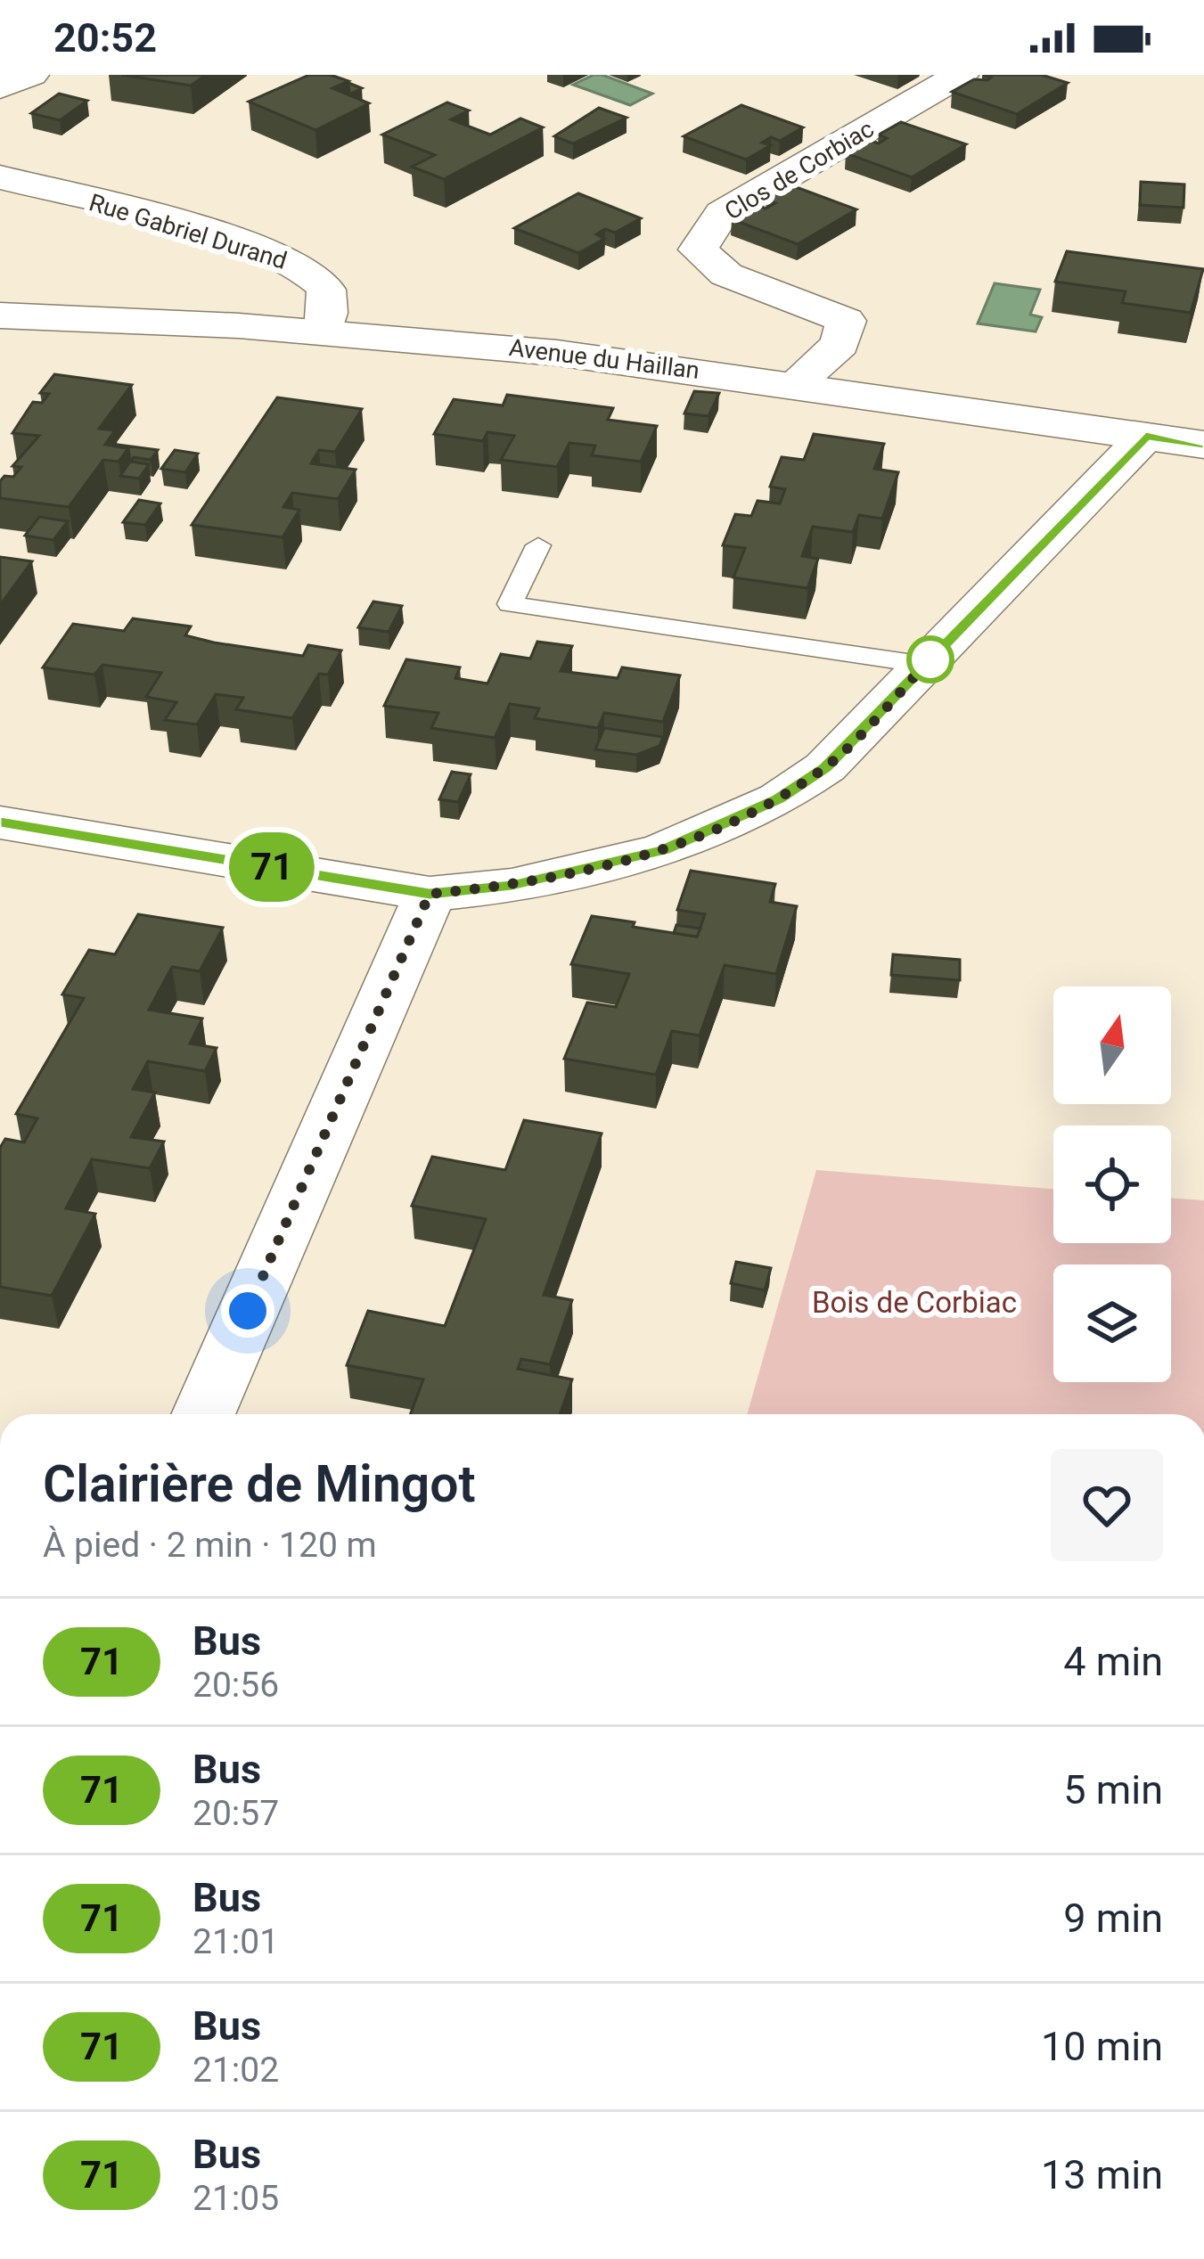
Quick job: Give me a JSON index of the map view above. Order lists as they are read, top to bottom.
{
  "streets": {
    "street": ["Clos de Corbiac", "Rue Gabriel Durand", "Avenue du Haillan"]
  },
  "crossings": [
    ["Clos de Corbiac", "Avenue du Haillan"],
    ["Rue Gabriel Durand", "Avenue du Haillan"]
  ],
  "parks": ["Bois de Corbiac"],
  "lines": ["bus line 71"],
  "north": "top",
  "page": {
    "status": "20:52",
    "on_map": "71",
    "heading": ["Clairière de Mingot", "À pied · 2 min · 120 m"],
    "list": [
      {
        "mark": "71",
        "name": "Bus",
        "note": "20:56",
        "value": "4 min"
      },
      {
        "mark": "71",
        "name": "Bus",
        "note": "20:57",
        "value": "5 min"
      },
      {
        "mark": "71",
        "name": "Bus",
        "note": "21:01",
        "value": "9 min"
      },
      {
        "mark": "71",
        "name": "Bus",
        "note": "21:02",
        "value": "10 min"
      },
      {
        "mark": "71",
        "name": "Bus",
        "note": "21:05",
        "value": "13 min"
      }
    ]
  }
}
